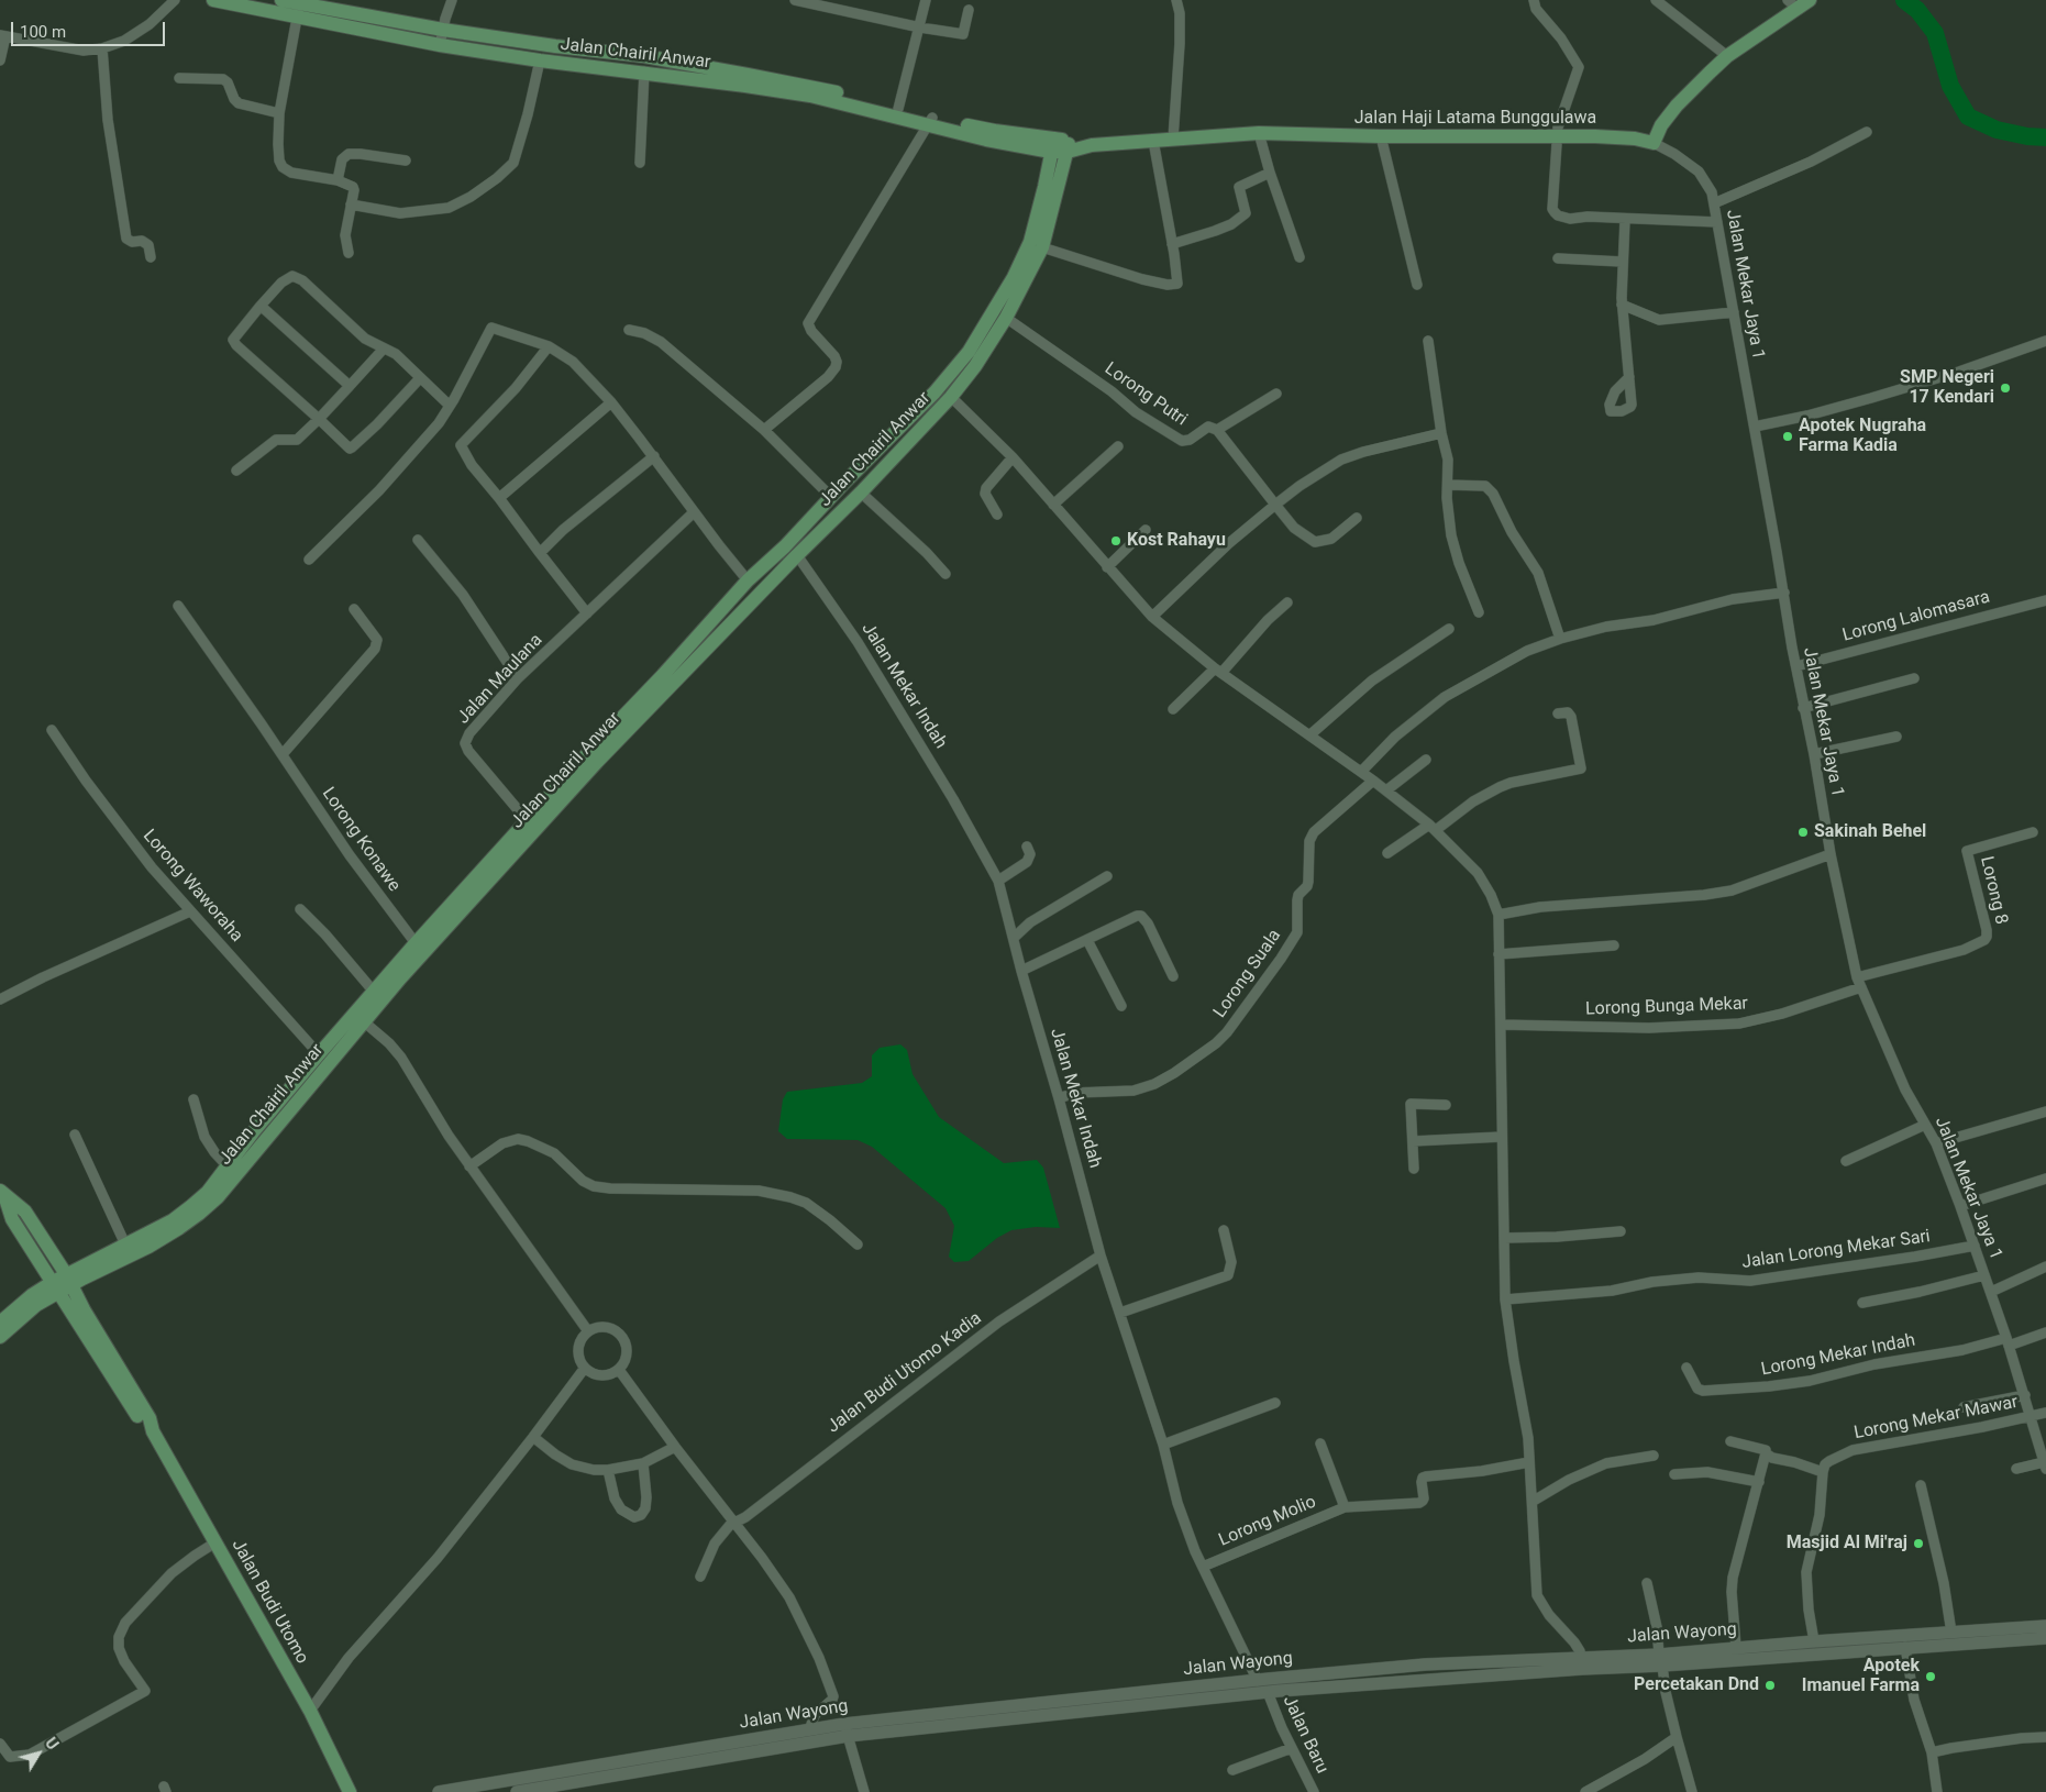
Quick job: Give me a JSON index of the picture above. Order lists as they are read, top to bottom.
{
  "streets": {
    "main road": ["Jalan Chairil Anwar", "Jalan Haji Latama Bunggulawa", "Jalan Budi Utomo"],
    "street": [
      "Jalan Mekar Jaya 1",
      "Lorong Putri",
      "Lorong Lalomasara",
      "Jalan Maulana",
      "Jalan Mekar Indah",
      "Lorong Konawe",
      "Lorong Waworaha",
      "Lorong 8",
      "Lorong Suala",
      "Lorong Bunga Mekar",
      "Jalan Lorong Mekar Sari",
      "Lorong Mekar Indah",
      "Jalan Budi Utomo Kadia",
      "Lorong Mekar Mawar",
      "Lorong Molio",
      "Jalan Wayong",
      "Jalan Baru"
    ]
  },
  "crossings": [
    ["Jalan Chairil Anwar", "Jalan Haji Latama Bunggulawa"],
    ["Jalan Chairil Anwar", "Lorong Putri"],
    ["Jalan Chairil Anwar", "Jalan Maulana"],
    ["Jalan Chairil Anwar", "Jalan Mekar Indah"],
    ["Jalan Chairil Anwar", "Lorong Konawe"],
    ["Jalan Chairil Anwar", "Lorong Waworaha"],
    ["Jalan Chairil Anwar", "Jalan Budi Utomo"],
    ["Jalan Haji Latama Bunggulawa", "Jalan Mekar Jaya 1"],
    ["Jalan Mekar Jaya 1", "Lorong Lalomasara"],
    ["Jalan Mekar Jaya 1", "Lorong 8"],
    ["Jalan Mekar Jaya 1", "Lorong Bunga Mekar"],
    ["Jalan Mekar Jaya 1", "Jalan Lorong Mekar Sari"],
    ["Jalan Mekar Jaya 1", "Lorong Mekar Indah"],
    ["Jalan Mekar Jaya 1", "Lorong Mekar Mawar"],
    ["Jalan Mekar Indah", "Lorong Suala"],
    ["Jalan Mekar Indah", "Jalan Budi Utomo Kadia"],
    ["Jalan Mekar Indah", "Lorong Molio"],
    ["Jalan Mekar Indah", "Jalan Wayong"],
    ["Jalan Wayong", "Jalan Baru"]
  ],
  "places": [
    "SMP Negeri 17 Kendari",
    "Apotek Nugraha Farma Kadia",
    "Kost Rahayu",
    "Sakinah Behel",
    "Masjid Al Mi'raj",
    "Apotek Imanuel Farma",
    "Percetakan Dnd"
  ],
  "scale_bar": "100 m",
  "north": "top right"
}
